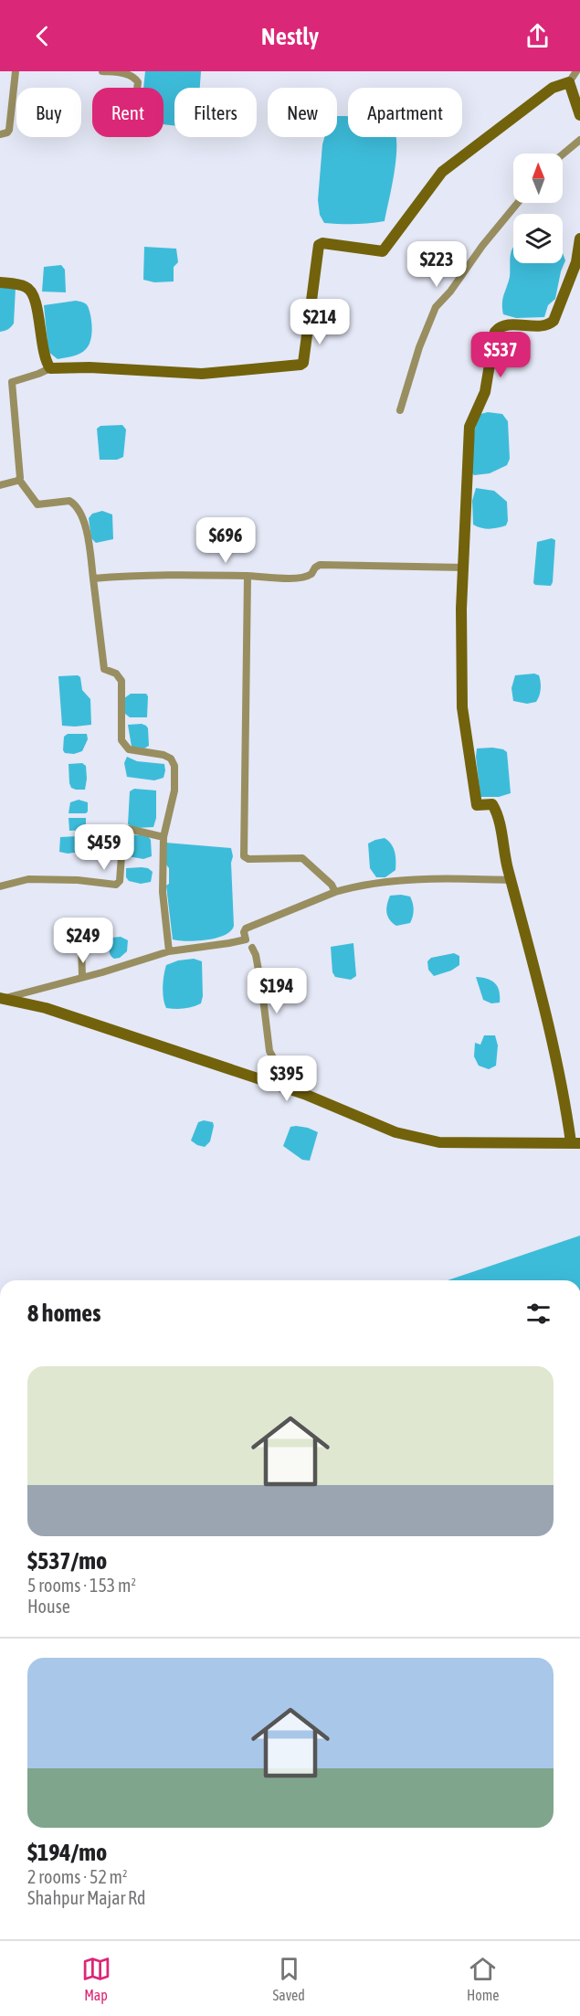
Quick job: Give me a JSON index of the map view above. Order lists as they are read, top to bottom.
{
  "north": "top",
  "page": {
    "header": "Nestly",
    "chip": [
      "Buy",
      "Rent",
      "Filters",
      "New",
      "Apartment"
    ],
    "price": [
      "$223",
      "$214",
      "$537",
      "$696",
      "$459",
      "$249",
      "$194",
      "$395"
    ],
    "heading": "8 homes",
    "list": [
      {
        "name": "$537/mo",
        "note": "5 rooms · 153 m² · House"
      },
      {
        "name": "$194/mo",
        "note": "2 rooms · 52 m² · Shahpur Majar Rd"
      }
    ],
    "tabs": ["Map", "Saved", "Home"]
  }
}
